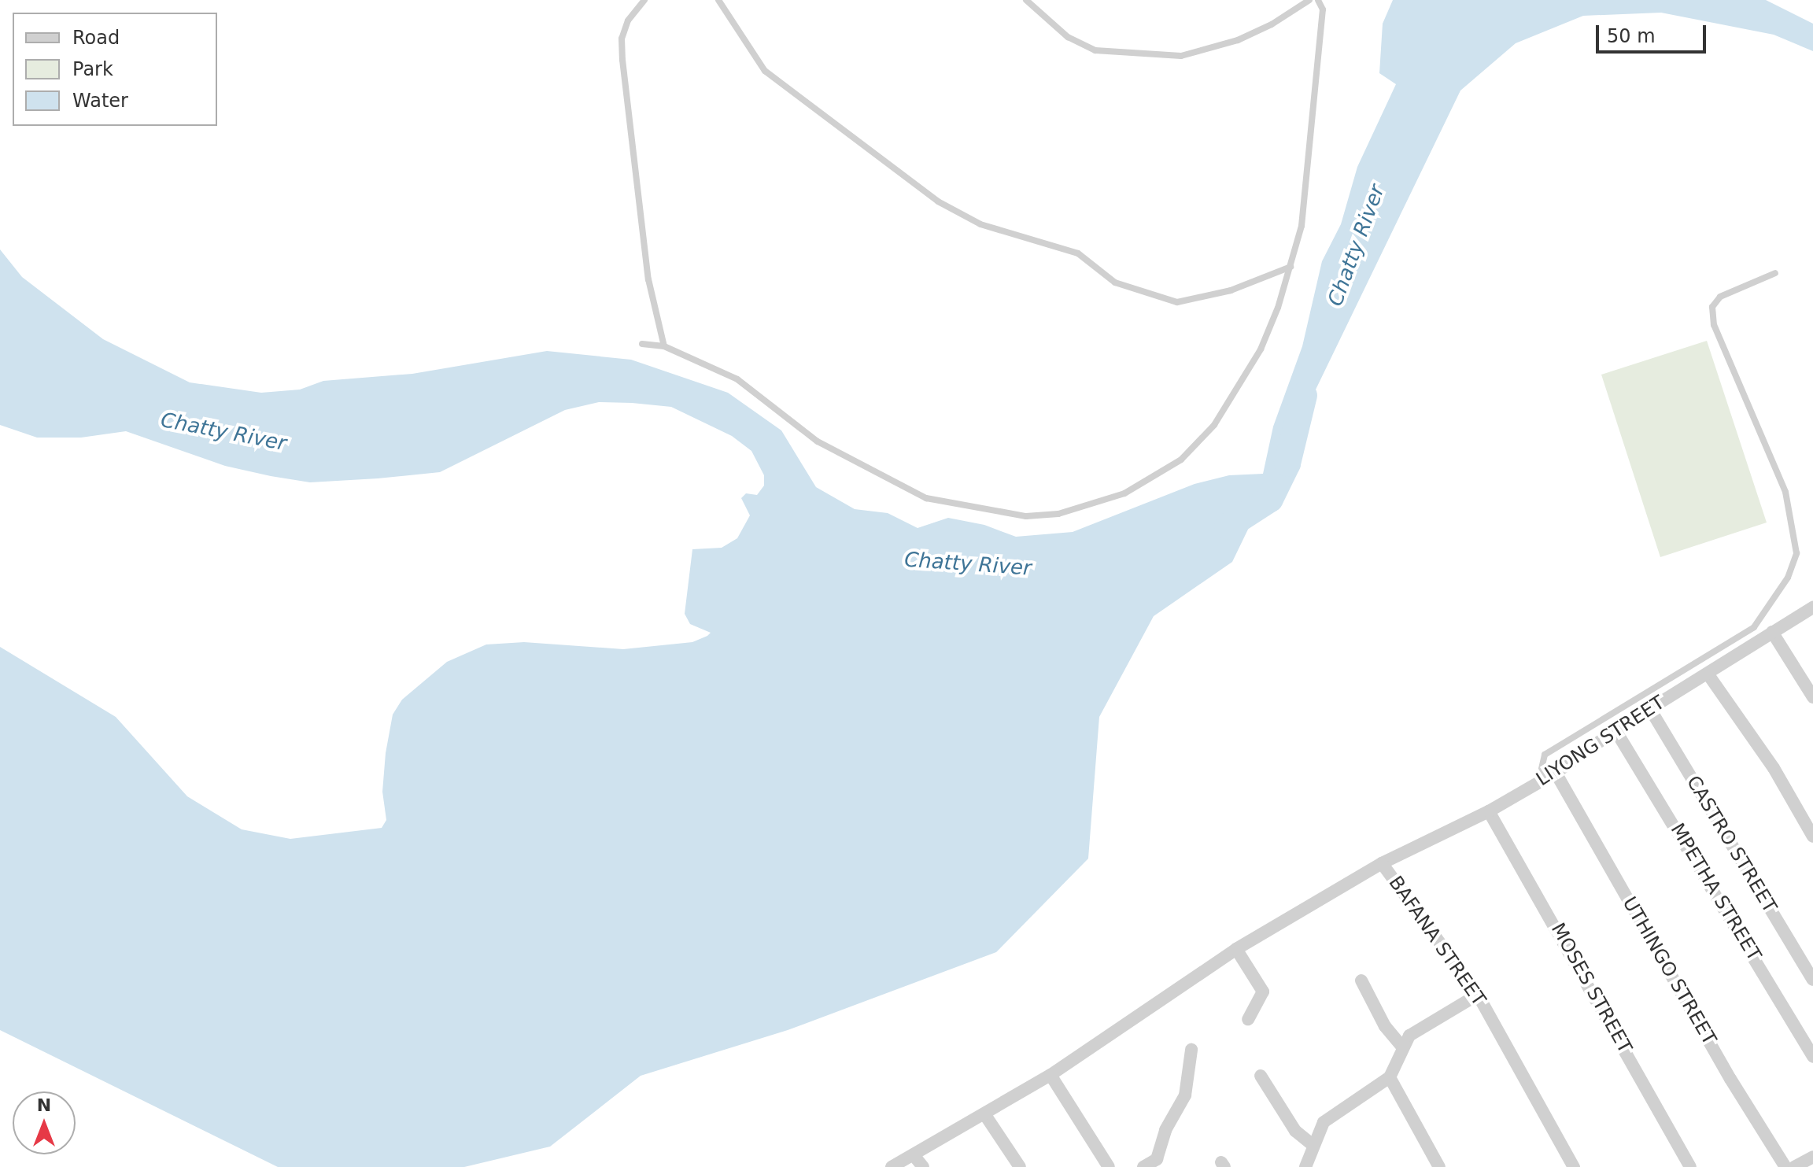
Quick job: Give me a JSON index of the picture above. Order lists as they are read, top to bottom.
{
  "streets": {
    "street": [
      "LIYONG STREET",
      "CASTRO STREET",
      "MPETHA STREET",
      "BAFANA STREET",
      "UTHINGO STREET",
      "MOSES STREET"
    ]
  },
  "crossings": [
    ["LIYONG STREET", "CASTRO STREET"],
    ["LIYONG STREET", "MPETHA STREET"],
    ["LIYONG STREET", "BAFANA STREET"],
    ["LIYONG STREET", "UTHINGO STREET"],
    ["LIYONG STREET", "MOSES STREET"]
  ],
  "water": ["Chatty River"],
  "legend": ["Road", "Park", "Water"],
  "scale_bar": "50 m",
  "north": "top"
}
